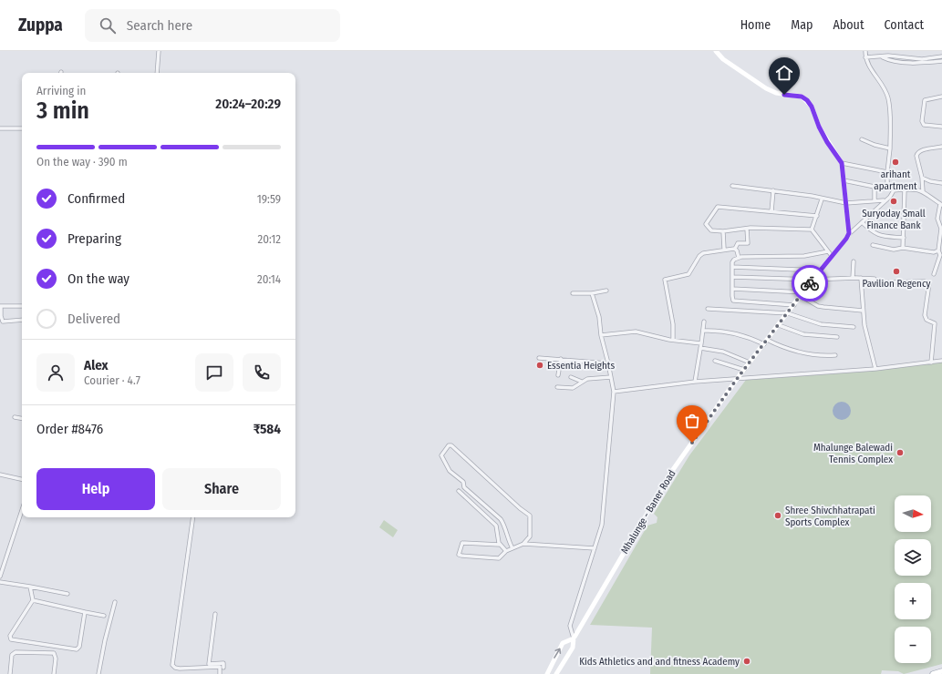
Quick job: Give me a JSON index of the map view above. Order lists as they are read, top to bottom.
{
  "streets": {
    "main road": ["Mhalunge - Baner Road"]
  },
  "places": [
    "arihant apartment",
    "Suryoday Small Finance Bank",
    "Pavilion Regency",
    "Essentia Heights",
    "Mhalunge Balewadi Tennis Complex",
    "Shree Shivchhatrapati Sports Complex",
    "Kids Athletics and and fitness Academy"
  ],
  "north": "right",
  "page": {
    "header": "Zuppa",
    "search": "Search here",
    "nav": [
      "Home",
      "Map",
      "About",
      "Contact"
    ],
    "heading": ["3 min", "Arriving in", "20:24–20:29"],
    "panel": [
      "Alex",
      "Courier · 4.7",
      "Order #8476",
      "₹584"
    ],
    "bar": "On the way · 390 m",
    "list": [
      ["Confirmed", "19:59"],
      ["Preparing", "20:12"],
      ["On the way", "20:14"],
      "Delivered"
    ],
    "buttons": ["Help", "Share"],
    "map_buttons": ["+", "−"]
  }
}
